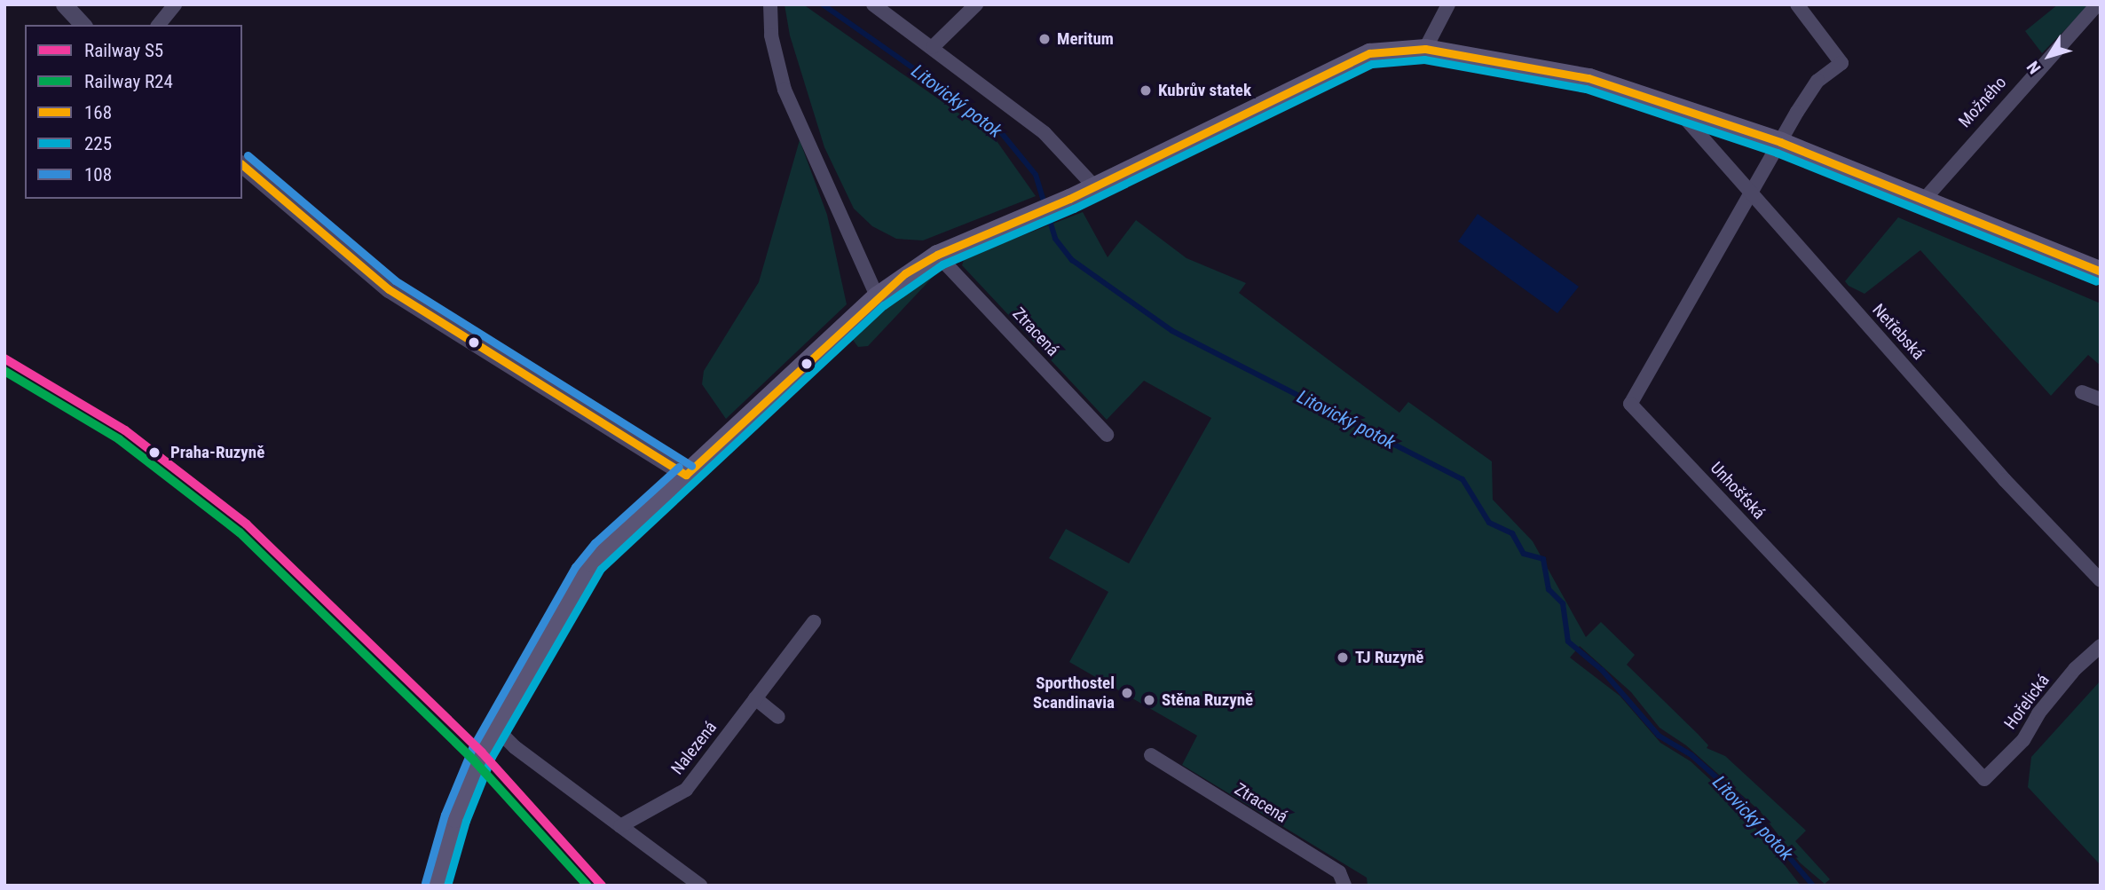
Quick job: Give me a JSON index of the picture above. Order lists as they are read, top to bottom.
{
  "streets": {
    "street": [
      "Možného",
      "Ztracená",
      "Netřebská",
      "Unhošťská",
      "Hořelická",
      "Nalezená"
    ]
  },
  "crossings": [
    ["Netřebská", "Unhošťská"],
    ["Unhošťská", "Hořelická"]
  ],
  "water": ["Litovický potok"],
  "places": [
    "Meritum",
    "Kubrův statek",
    "Praha-Ruzyně",
    "TJ Ruzyně",
    "Sporthostel Scandinavia",
    "Stěna Ruzyně"
  ],
  "lines": [
    "transit line 168",
    "transit line 225",
    "transit line 108",
    "rail line S5",
    "rail line R24"
  ],
  "legend": [
    "Railway S5",
    "Railway R24",
    "168",
    "225",
    "108"
  ],
  "north": "bottom left"
}
